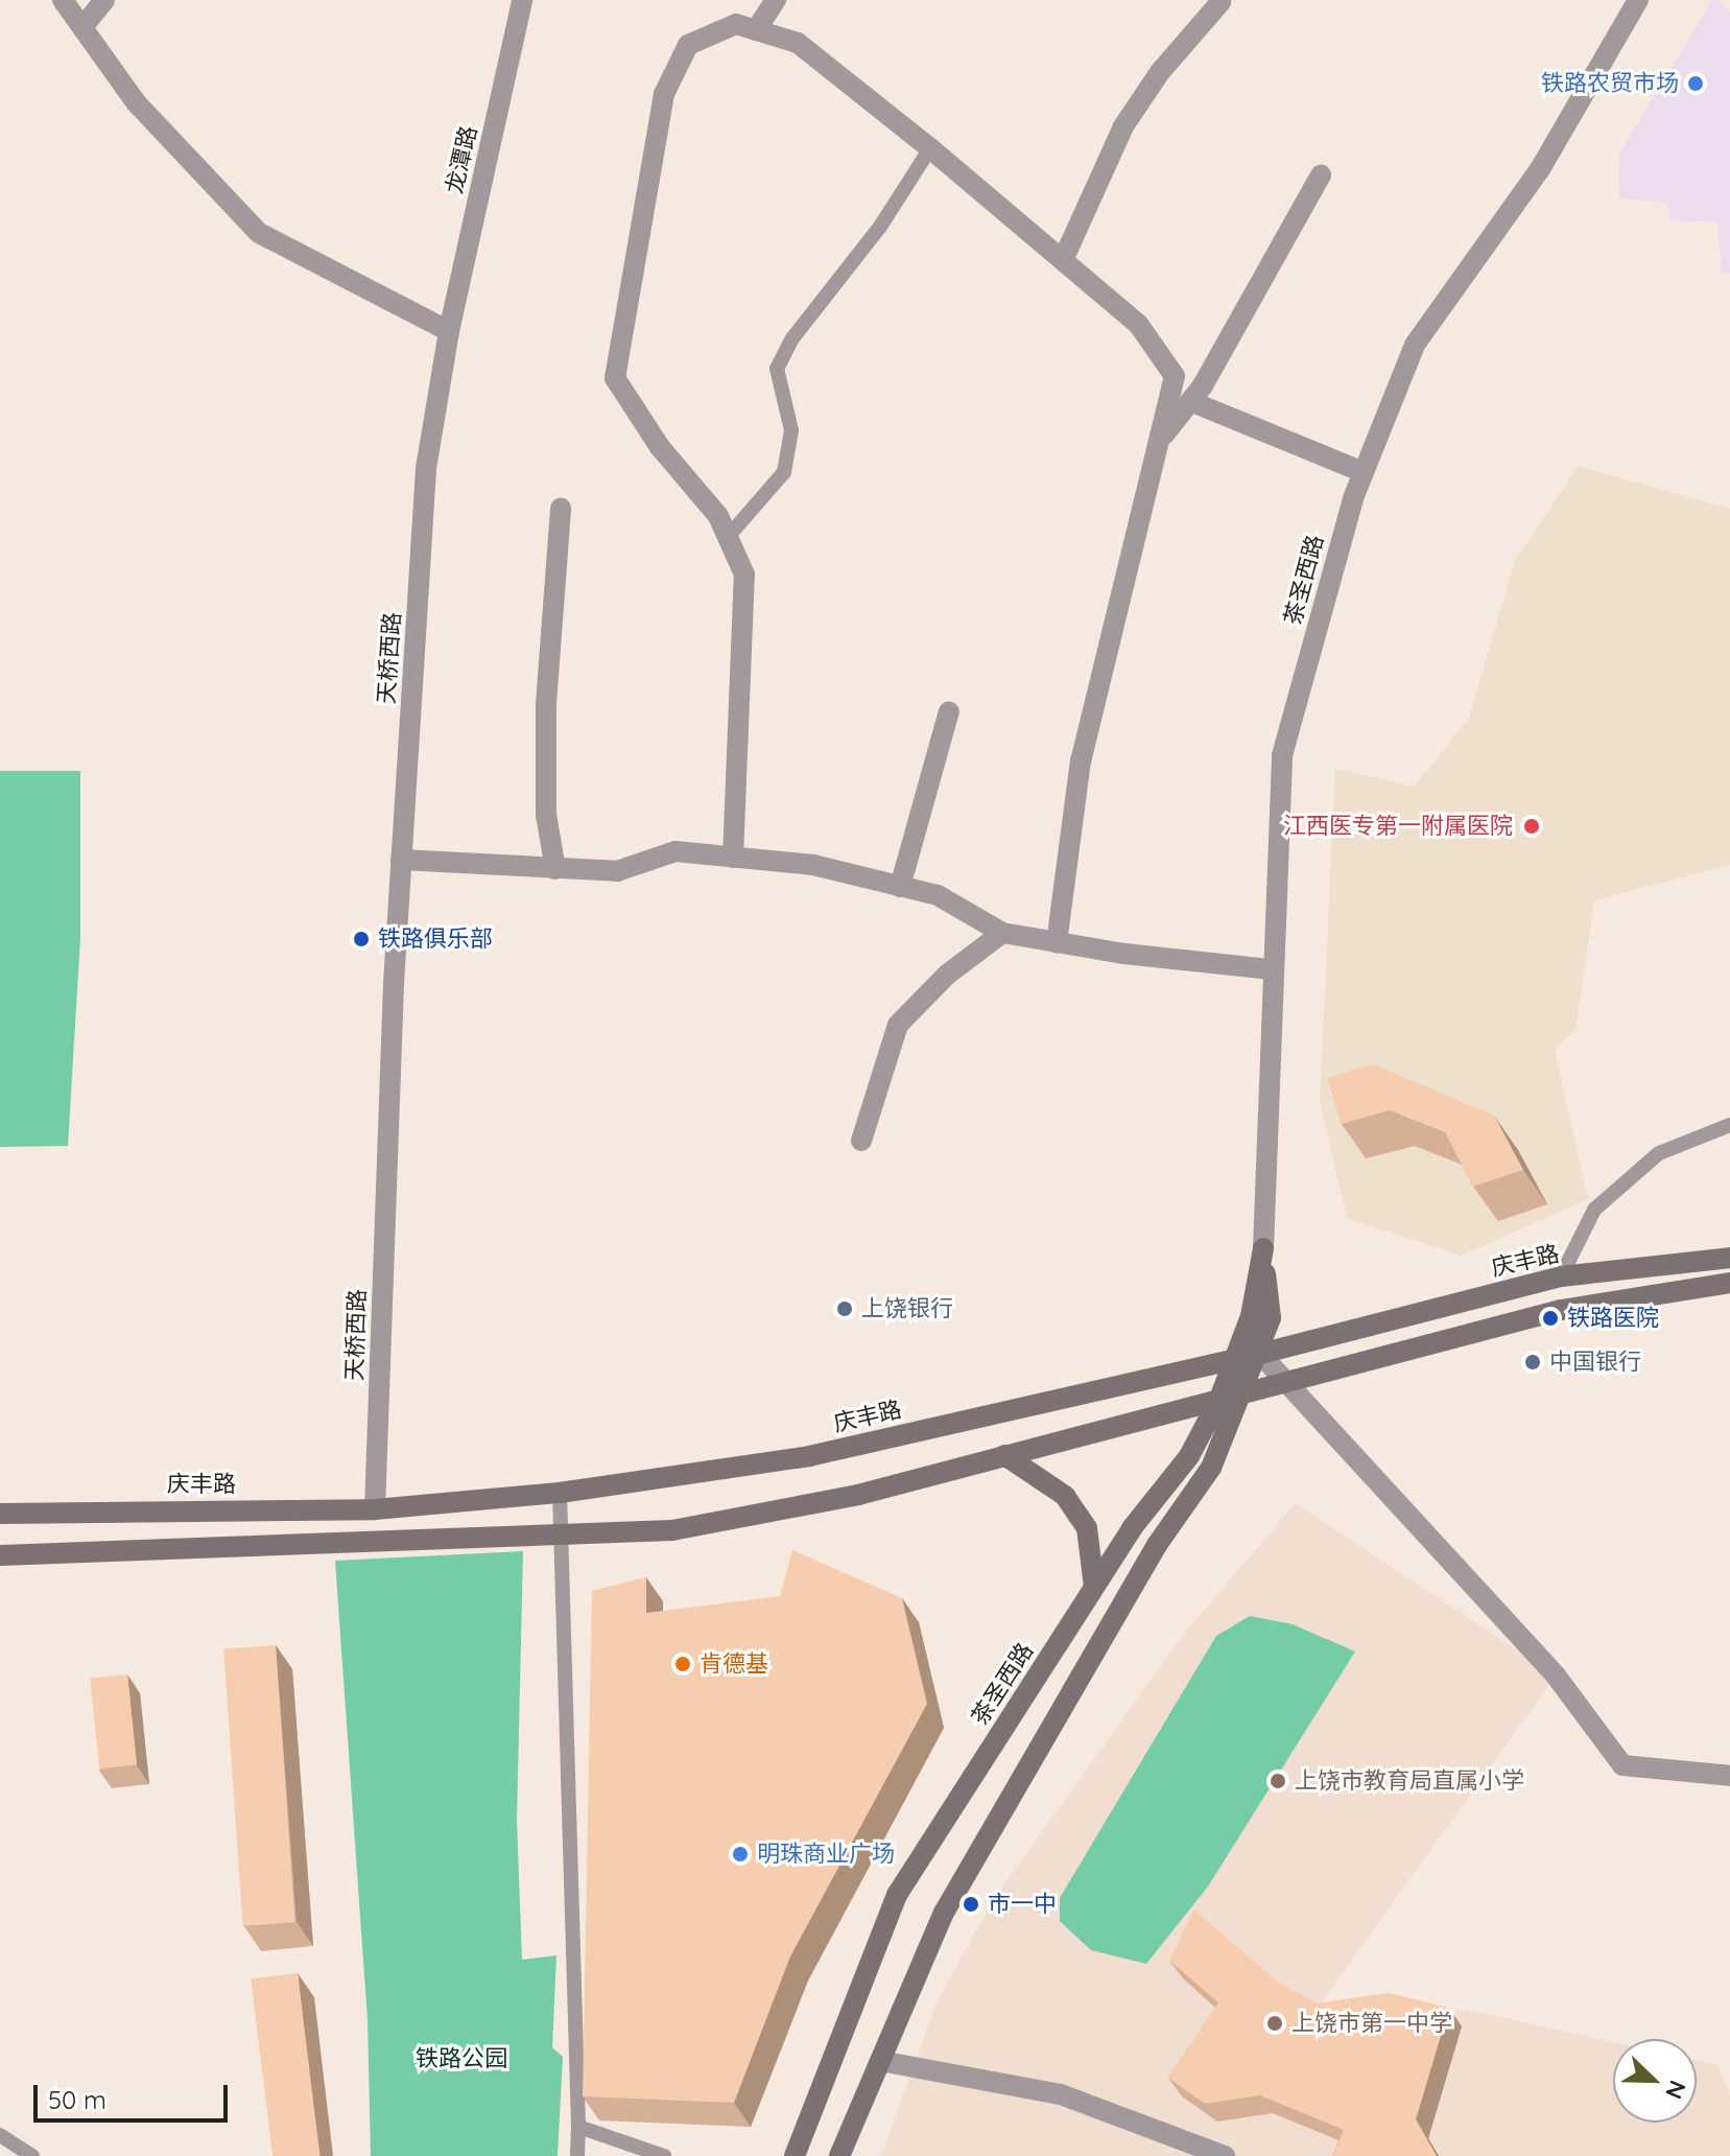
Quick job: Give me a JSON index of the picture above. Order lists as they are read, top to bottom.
{
  "streets": {
    "main road": ["茶圣西路", "庆丰路"],
    "street": ["龙潭路", "天桥西路"]
  },
  "crossings": [
    ["龙潭路", "天桥西路"],
    ["茶圣西路", "庆丰路"],
    ["天桥西路", "庆丰路"]
  ],
  "parks": ["铁路公园"],
  "places": [
    "铁路农贸市场",
    "江西医专第一附属医院",
    "铁路俱乐部",
    "上饶银行",
    "铁路医院",
    "中国银行",
    "肯德基",
    "上饶市教育局直属小学",
    "明珠商业广场",
    "市一中",
    "上饶市第一中学"
  ],
  "scale_bar": "50 m",
  "north": "bottom right"
}
